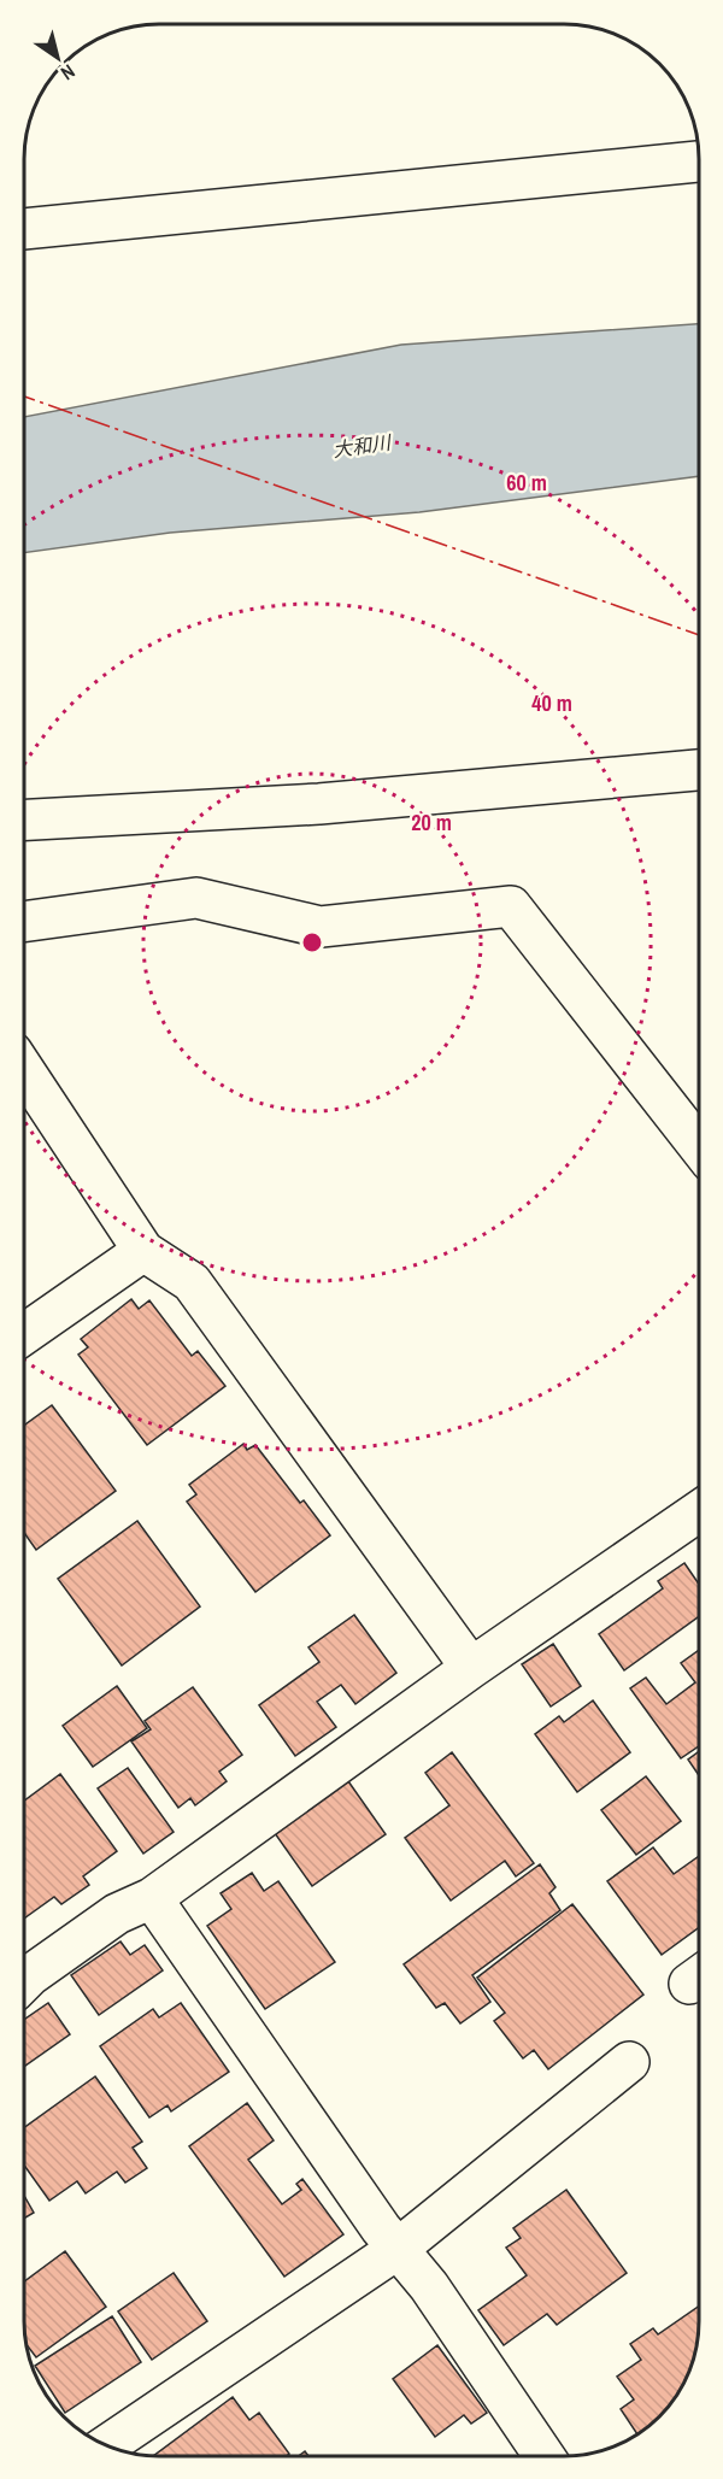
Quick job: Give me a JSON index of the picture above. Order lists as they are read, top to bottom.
{
  "water": ["大和川"],
  "north": "bottom right",
  "rings": ["60 m", "40 m", "20 m"]
}
